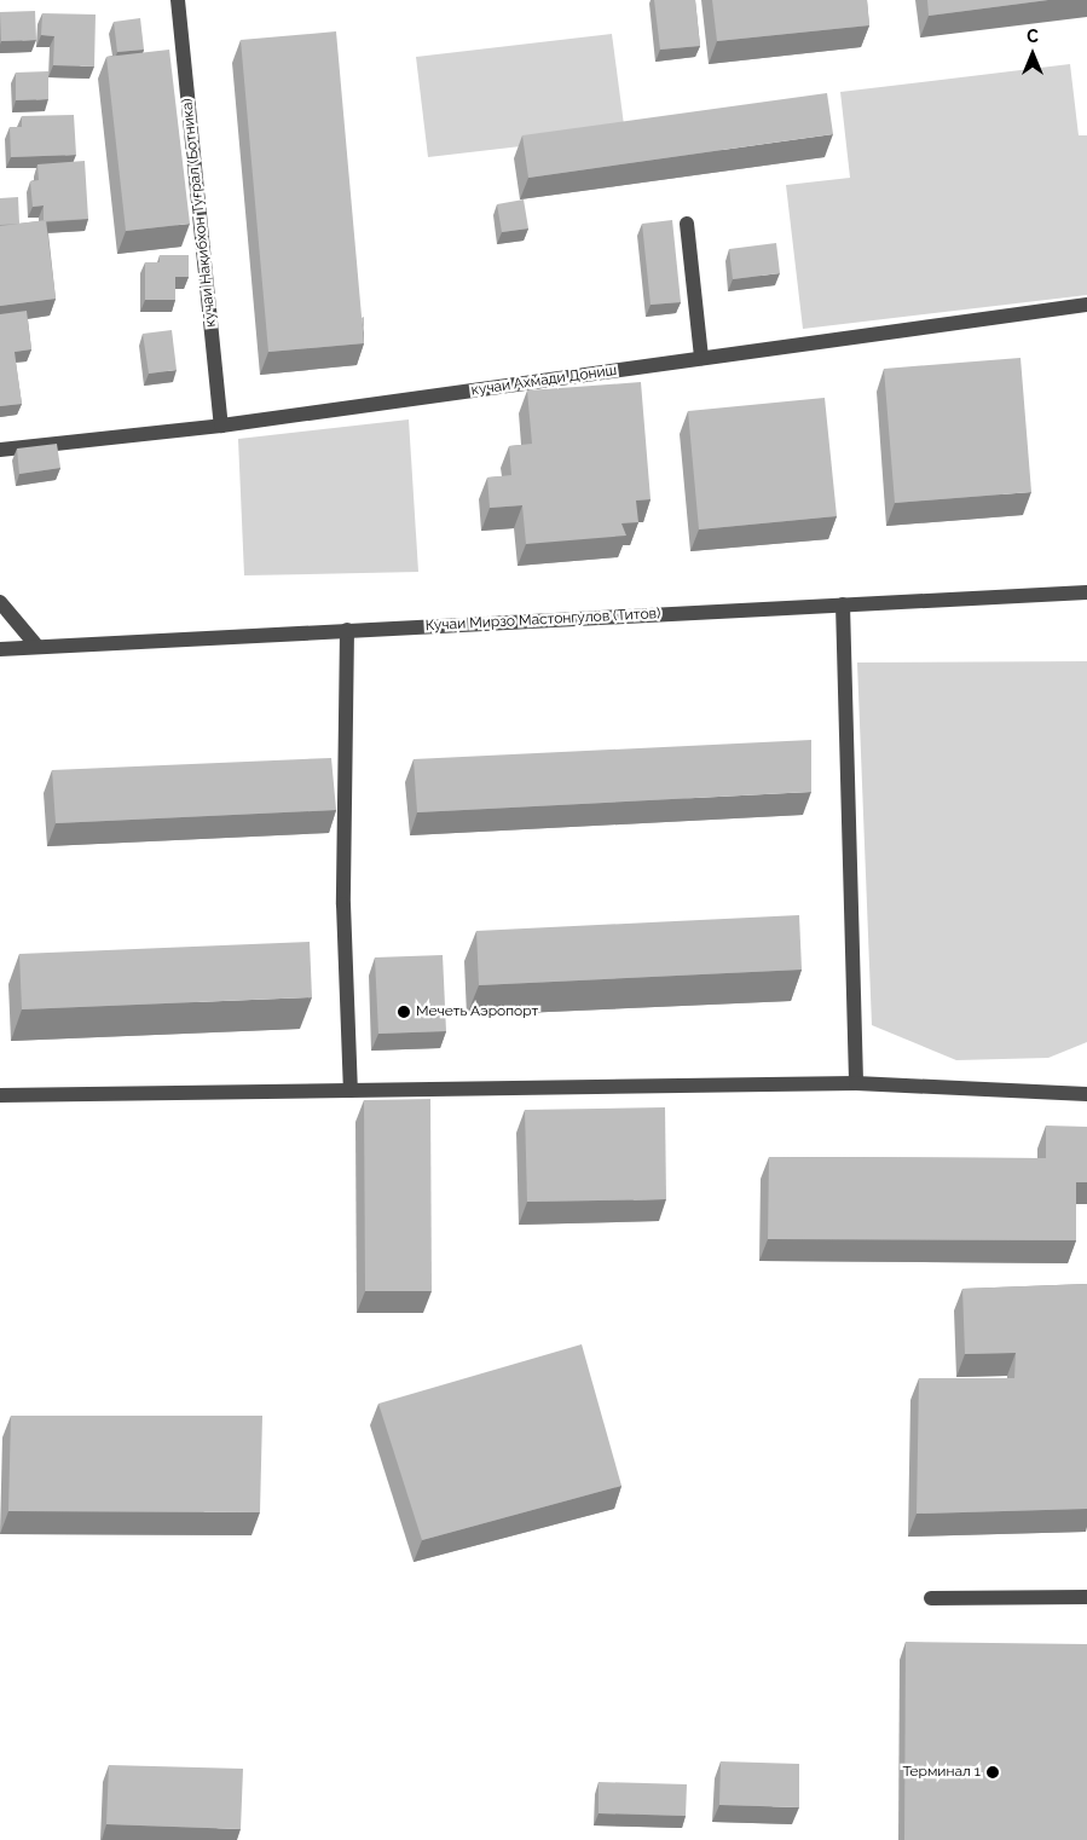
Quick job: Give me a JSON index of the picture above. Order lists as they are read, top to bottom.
{
  "streets": {
    "street": ["кӯчаи Нақибхон Туғрал (Ботника)", "кучаи Ахмади Дониш", "Кучаи Мирзо Мастонгулов (Титов)"]
  },
  "crossings": [
    ["кӯчаи Нақибхон Туғрал (Ботника)", "кучаи Ахмади Дониш"]
  ],
  "places": ["Мечеть Аэропорт", "Терминал 1"],
  "north": "top"
}
